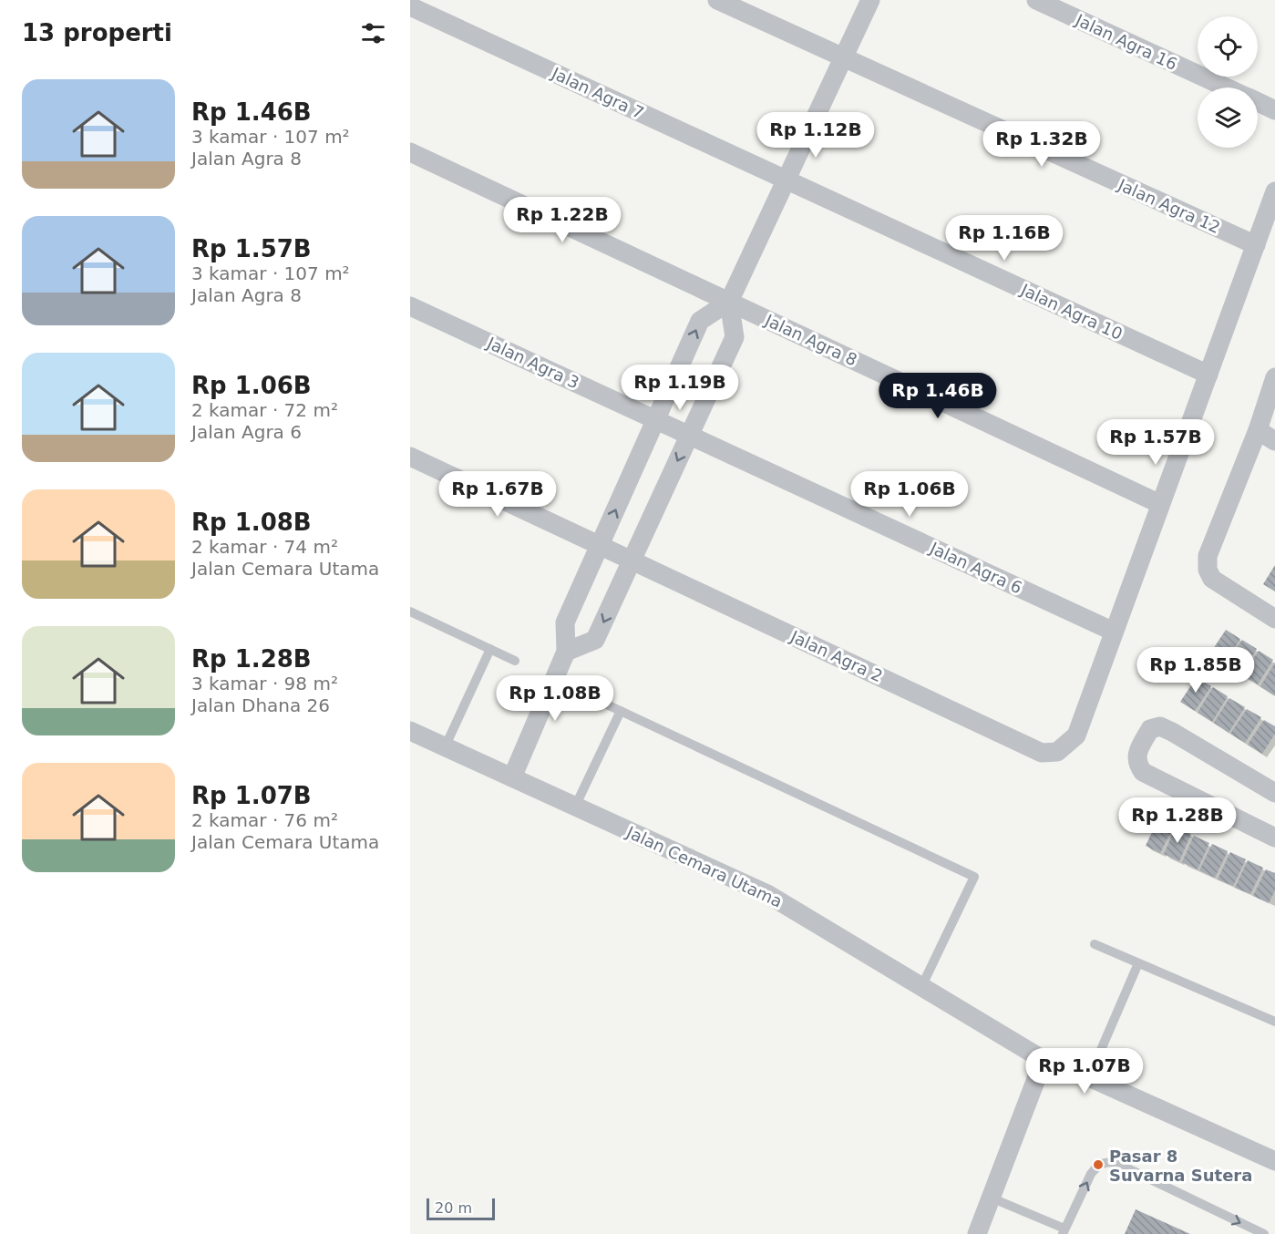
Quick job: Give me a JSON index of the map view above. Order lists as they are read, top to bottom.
{
  "streets": {
    "street": [
      "Jalan Agra 16",
      "Jalan Agra 7",
      "Jalan Agra 12",
      "Jalan Agra 10",
      "Jalan Agra 8",
      "Jalan Agra 3",
      "Jalan Agra 6",
      "Jalan Agra 2",
      "Jalan Cemara Utama"
    ]
  },
  "crossings": [
    ["Jalan Agra 7", "Jalan Agra 10"],
    ["Jalan Agra 3", "Jalan Agra 6"],
    ["Jalan Agra 6", "Jalan Agra 2"]
  ],
  "places": ["Pasar 8 Suvarna Sutera"],
  "scale_bar": "20 m",
  "page": {
    "heading": "13 properti",
    "list": [
      {
        "name": "Rp 1.46B",
        "note": "3 kamar · 107 m² · Jalan Agra 8"
      },
      {
        "name": "Rp 1.57B",
        "note": "3 kamar · 107 m² · Jalan Agra 8"
      },
      {
        "name": "Rp 1.06B",
        "note": "2 kamar · 72 m² · Jalan Agra 6"
      },
      {
        "name": "Rp 1.08B",
        "note": "2 kamar · 74 m² · Jalan Cemara Utama"
      },
      {
        "name": "Rp 1.28B",
        "note": "3 kamar · 98 m² · Jalan Dhana 26"
      },
      {
        "name": "Rp 1.07B",
        "note": "2 kamar · 76 m² · Jalan Cemara Utama"
      }
    ],
    "price": [
      "Rp 1.12B",
      "Rp 1.32B",
      "Rp 1.22B",
      "Rp 1.16B",
      "Rp 1.19B",
      "Rp 1.46B",
      "Rp 1.57B",
      "Rp 1.67B",
      "Rp 1.06B",
      "Rp 1.85B",
      "Rp 1.08B",
      "Rp 1.28B",
      "Rp 1.07B"
    ],
    "scale": "20 m"
  }
}
